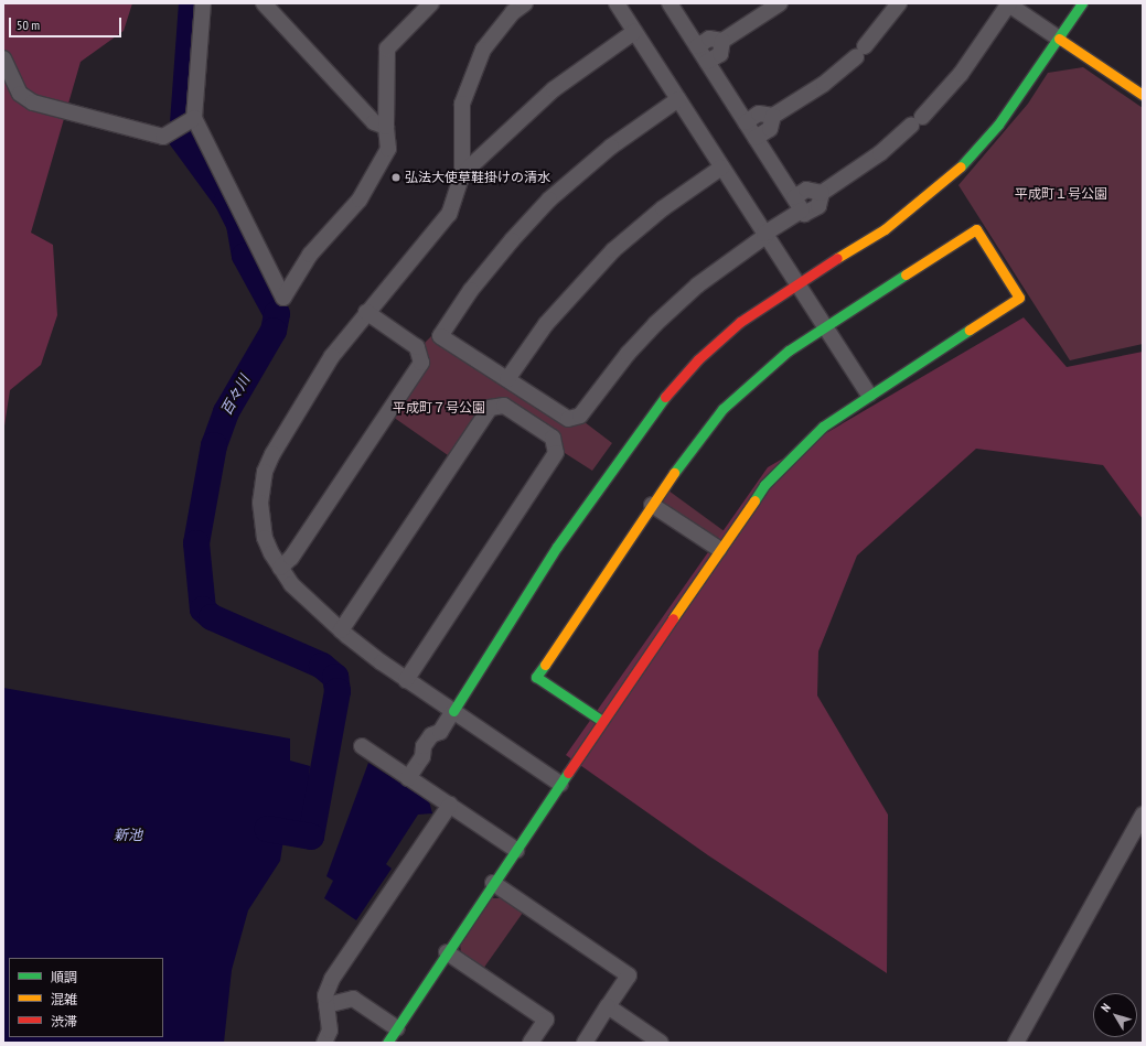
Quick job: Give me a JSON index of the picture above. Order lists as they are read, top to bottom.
{
  "water": ["百々川", "新池"],
  "parks": ["平成町１号公園", "平成町７号公園"],
  "places": ["弘法大使草鞋掛けの清水"],
  "legend": ["順調", "混雑", "渋滞"],
  "scale_bar": "50 m",
  "north": "top left"
}
